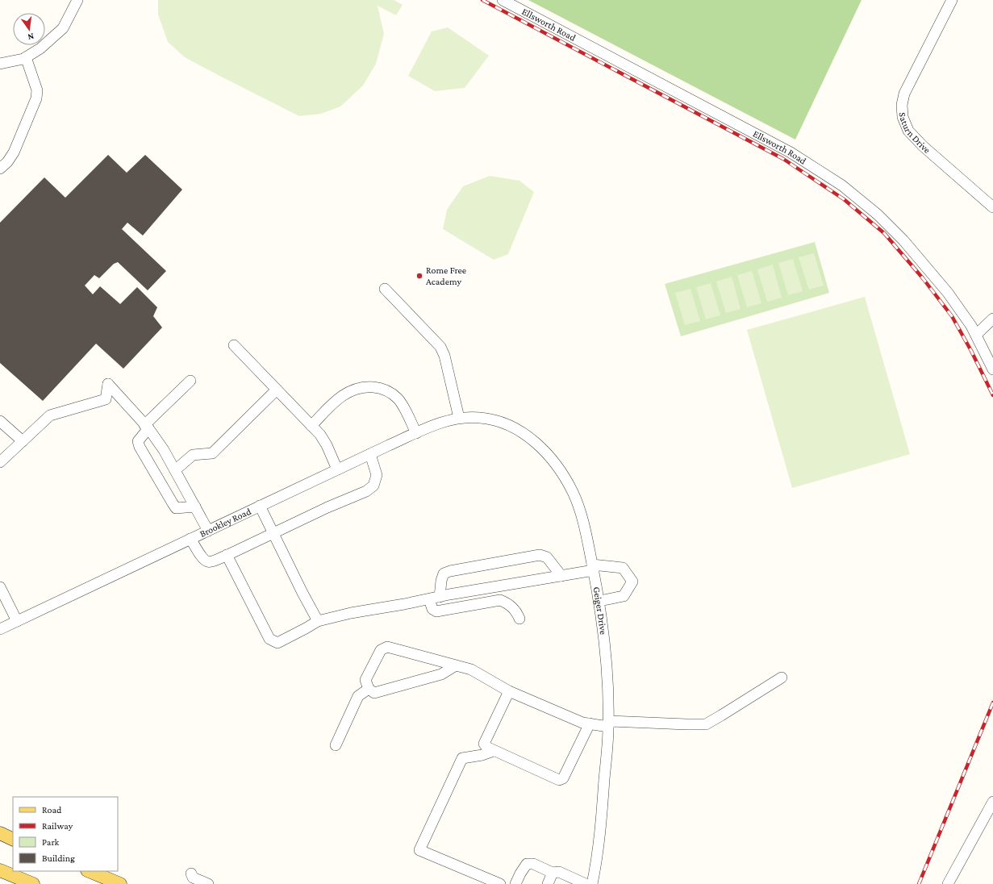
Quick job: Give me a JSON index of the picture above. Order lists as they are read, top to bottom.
{
  "streets": {
    "street": [
      "Ellsworth Road",
      "Saturn Drive",
      "Brookley Road",
      "Geiger Drive"
    ]
  },
  "crossings": [
    ["Brookley Road", "Geiger Drive"]
  ],
  "places": ["Rome Free Academy"],
  "legend": [
    "Road",
    "Railway",
    "Park",
    "Building"
  ],
  "north": "bottom"
}
